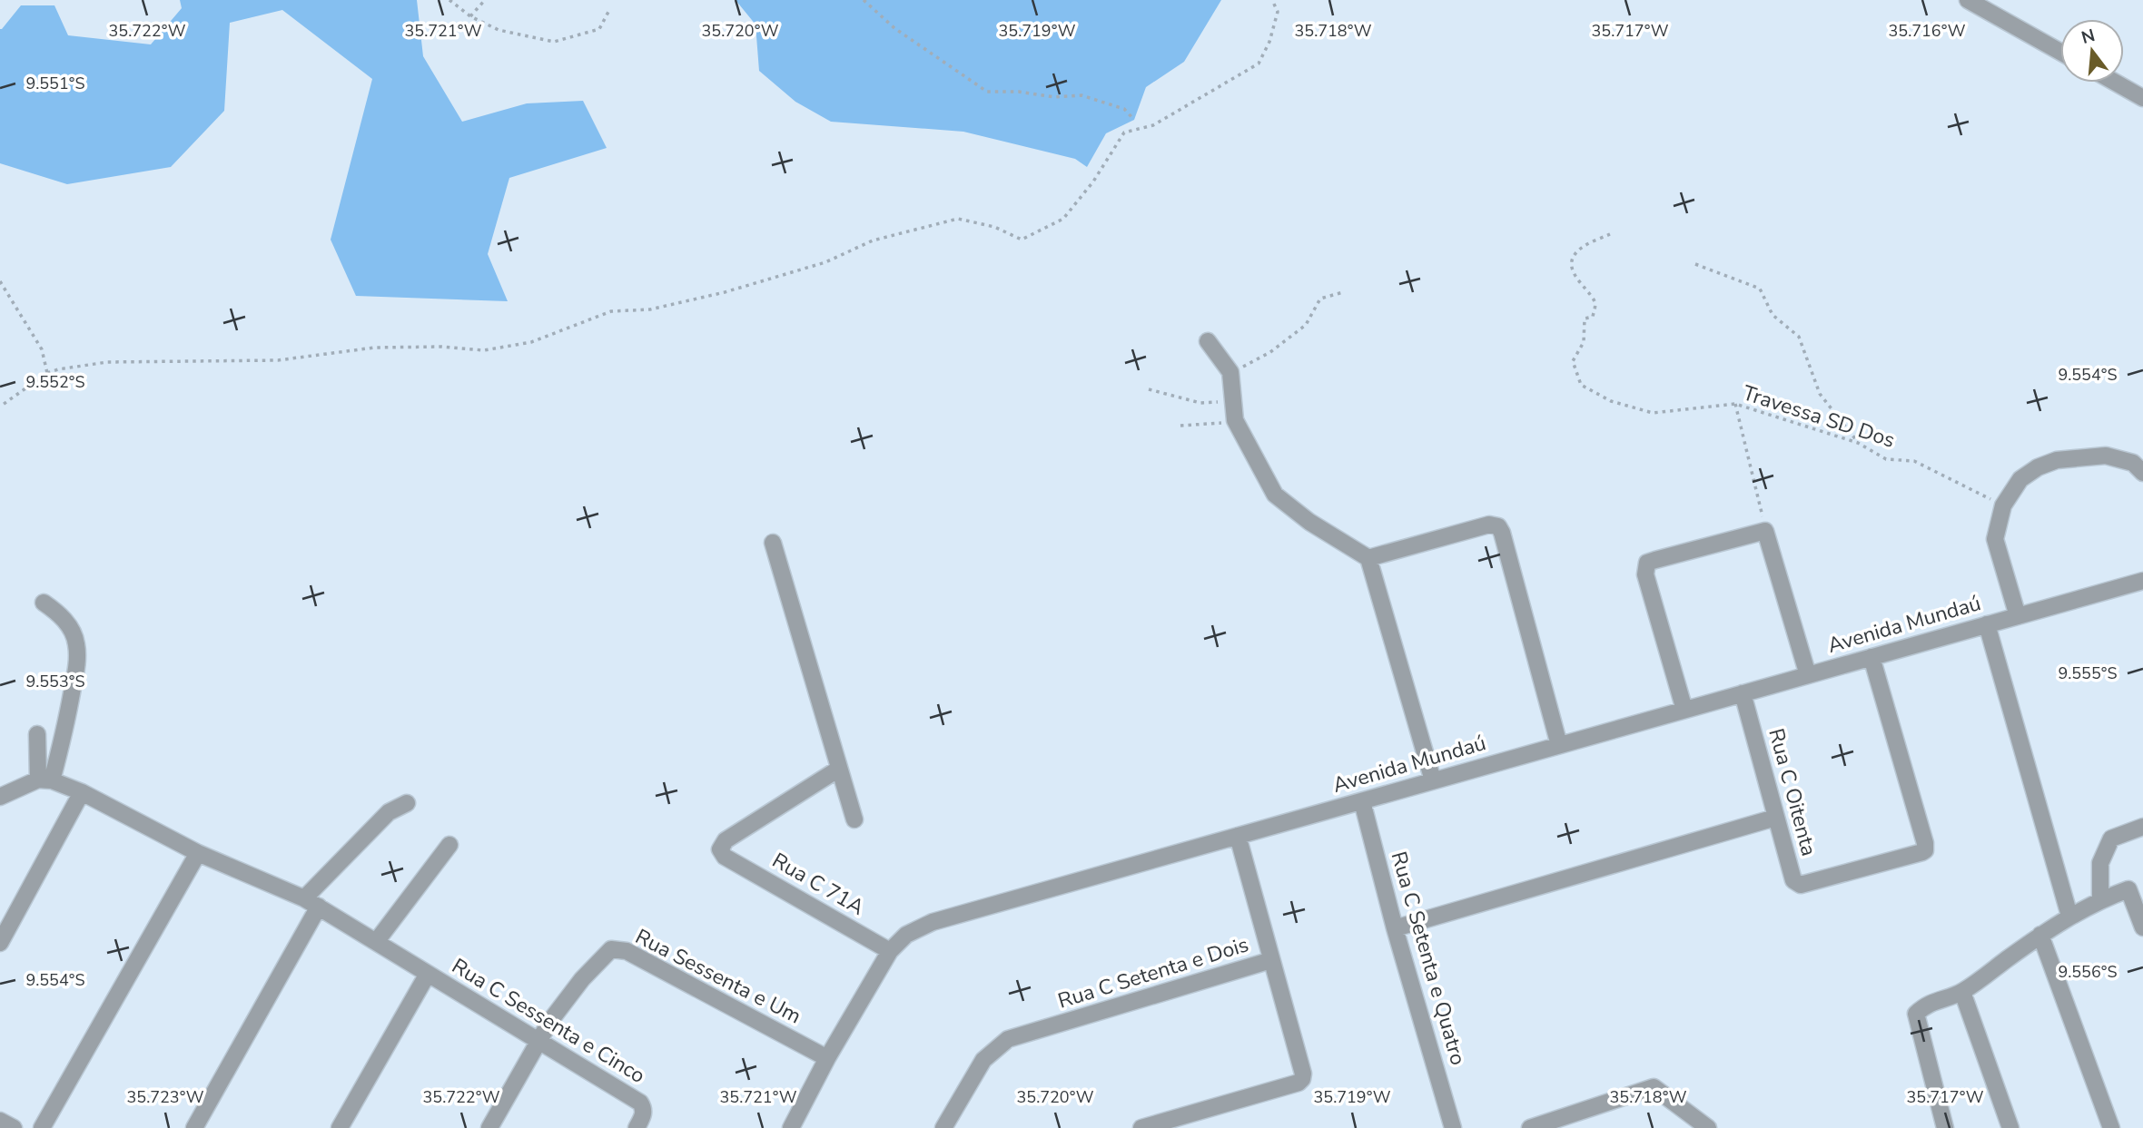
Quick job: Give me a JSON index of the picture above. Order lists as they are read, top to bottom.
{
  "streets": {
    "street": [
      "Avenida Mundaú",
      "Rua C Oitenta",
      "Rua C 71A",
      "Rua C Setenta e Quatro",
      "Rua C Setenta e Dois",
      "Rua Sessenta e Um",
      "Rua C Sessenta e Cinco"
    ],
    "path": ["Travessa SD Dos"]
  },
  "crossings": [
    ["Avenida Mundaú", "Rua C Oitenta"],
    ["Avenida Mundaú", "Rua C 71A"],
    ["Avenida Mundaú", "Rua C Setenta e Quatro"],
    ["Avenida Mundaú", "Rua Sessenta e Um"],
    ["Rua Sessenta e Um", "Rua C Sessenta e Cinco"]
  ],
  "north": "top",
  "coordinates": [
    "35.722°W",
    "35.721°W",
    "35.720°W",
    "35.719°W",
    "35.718°W",
    "35.717°W",
    "35.716°W",
    "9.551°S",
    "9.554°S",
    "9.552°S",
    "9.555°S",
    "9.553°S",
    "9.556°S",
    "35.723°W"
  ]
}
